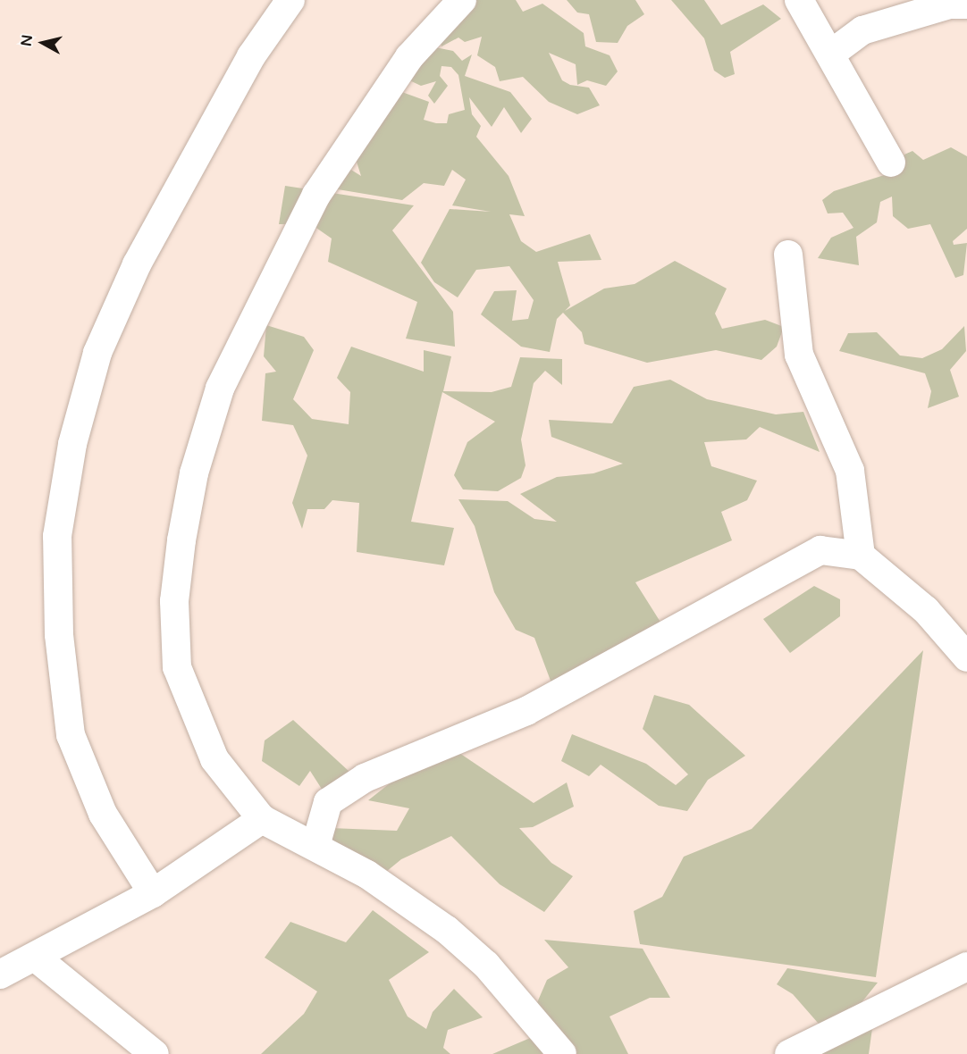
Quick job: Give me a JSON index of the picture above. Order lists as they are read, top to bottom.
{
  "north": "left"
}
